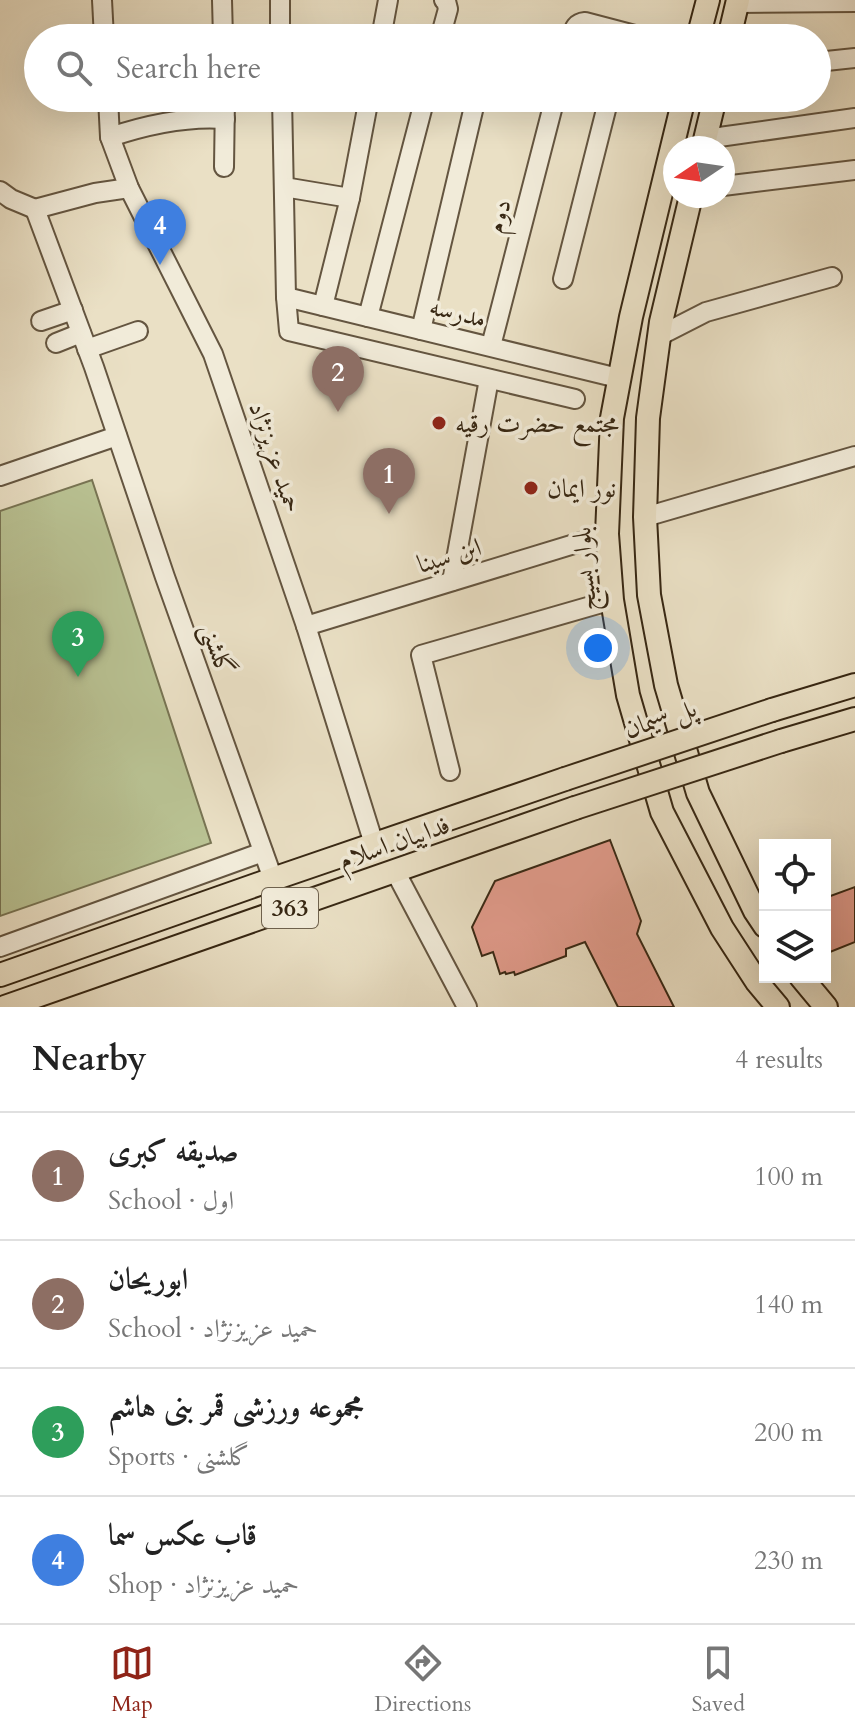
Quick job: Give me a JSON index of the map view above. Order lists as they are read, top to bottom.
{
  "streets": {
    "main road": [
      "بلوار بسیج",
      "پل سیمان",
      "فداییان اسلام",
      "363"
    ],
    "street": [
      "دوم",
      "مدرسه",
      "حمید عزیزنژاد",
      "ابن سینا",
      "گلشنی"
    ]
  },
  "crossings": [
    ["دوم", "مدرسه"],
    ["مدرسه", "بلوار بسیج"],
    ["حمید عزیزنژاد", "ابن سینا"],
    ["حمید عزیزنژاد", "فداییان اسلام"],
    ["ابن سینا", "بلوار بسیج"],
    ["گلشنی", "فداییان اسلام"],
    ["پل سیمان", "فداییان اسلام"]
  ],
  "places": ["مجتمع حضرت رقیه", "نور ایمان"],
  "north": "left",
  "page": {
    "search": "Search here",
    "pins": [
      "4",
      "2",
      "1",
      "3"
    ],
    "heading": ["Nearby", "4 results"],
    "list": [
      {
        "mark": "1",
        "name": "صدیقه کبری",
        "note": "School · اول",
        "value": "100 m"
      },
      {
        "mark": "2",
        "name": "ابوریحان",
        "note": "School · حمید عزیزنژاد",
        "value": "140 m"
      },
      {
        "mark": "3",
        "name": "مجموعه ورزشی قمر بنی هاشم",
        "note": "Sports · گلشنی",
        "value": "200 m"
      },
      {
        "mark": "4",
        "name": "قاب عکس سما",
        "note": "Shop · حمید عزیزنژاد",
        "value": "230 m"
      }
    ],
    "nav": ["Map", "Directions", "Saved"]
  }
}
